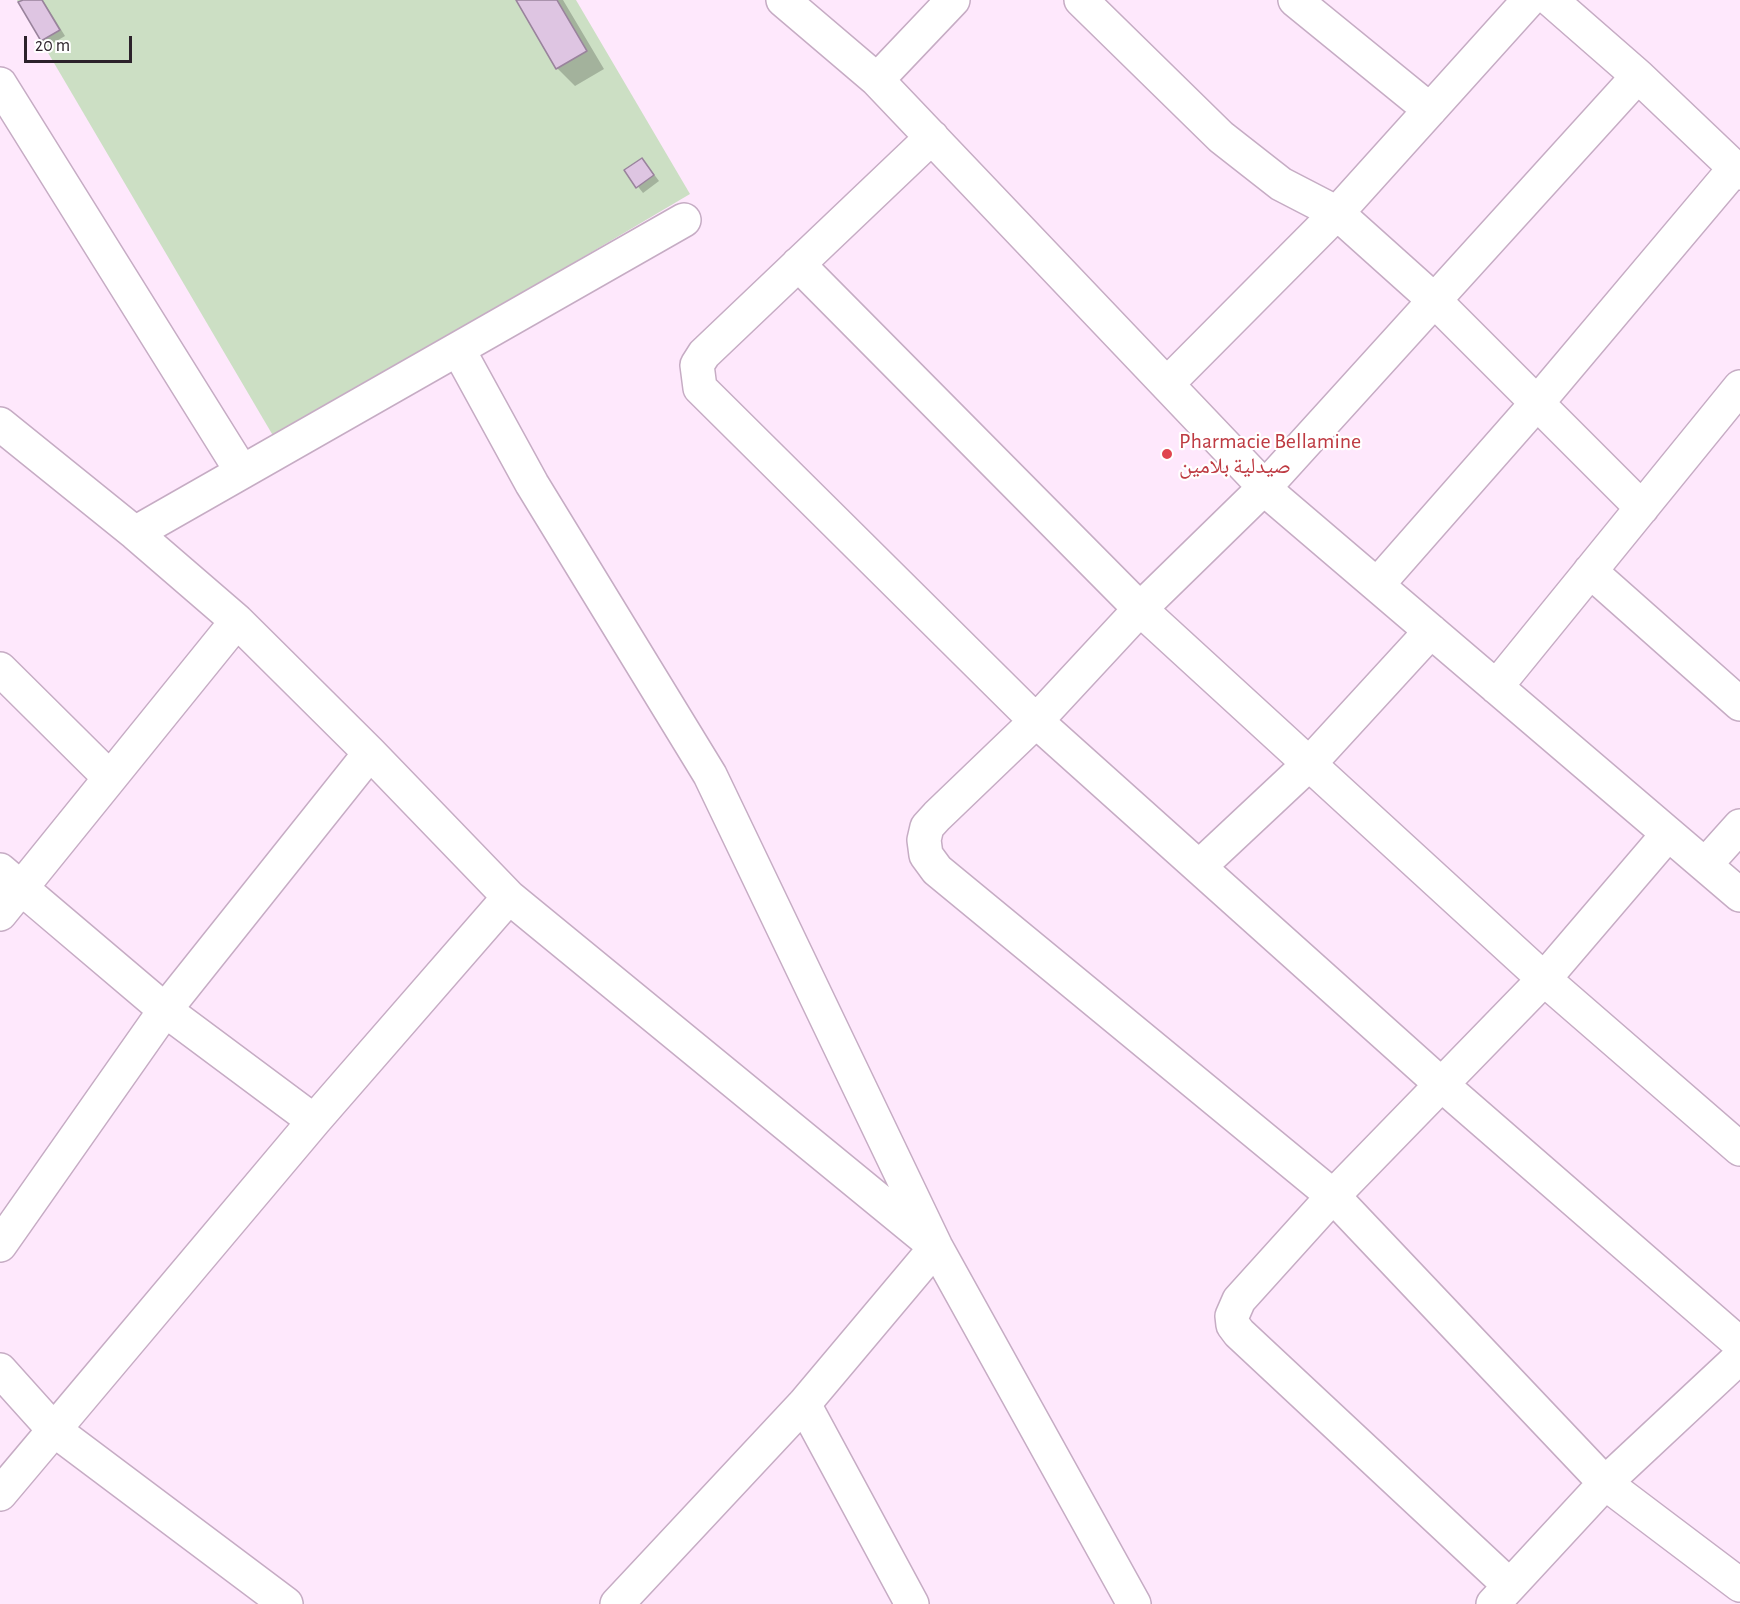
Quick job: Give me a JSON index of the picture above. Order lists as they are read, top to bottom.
{
  "places": ["Pharmacie Bellamine صيدلية بلامين"],
  "scale_bar": "20 m"
}
